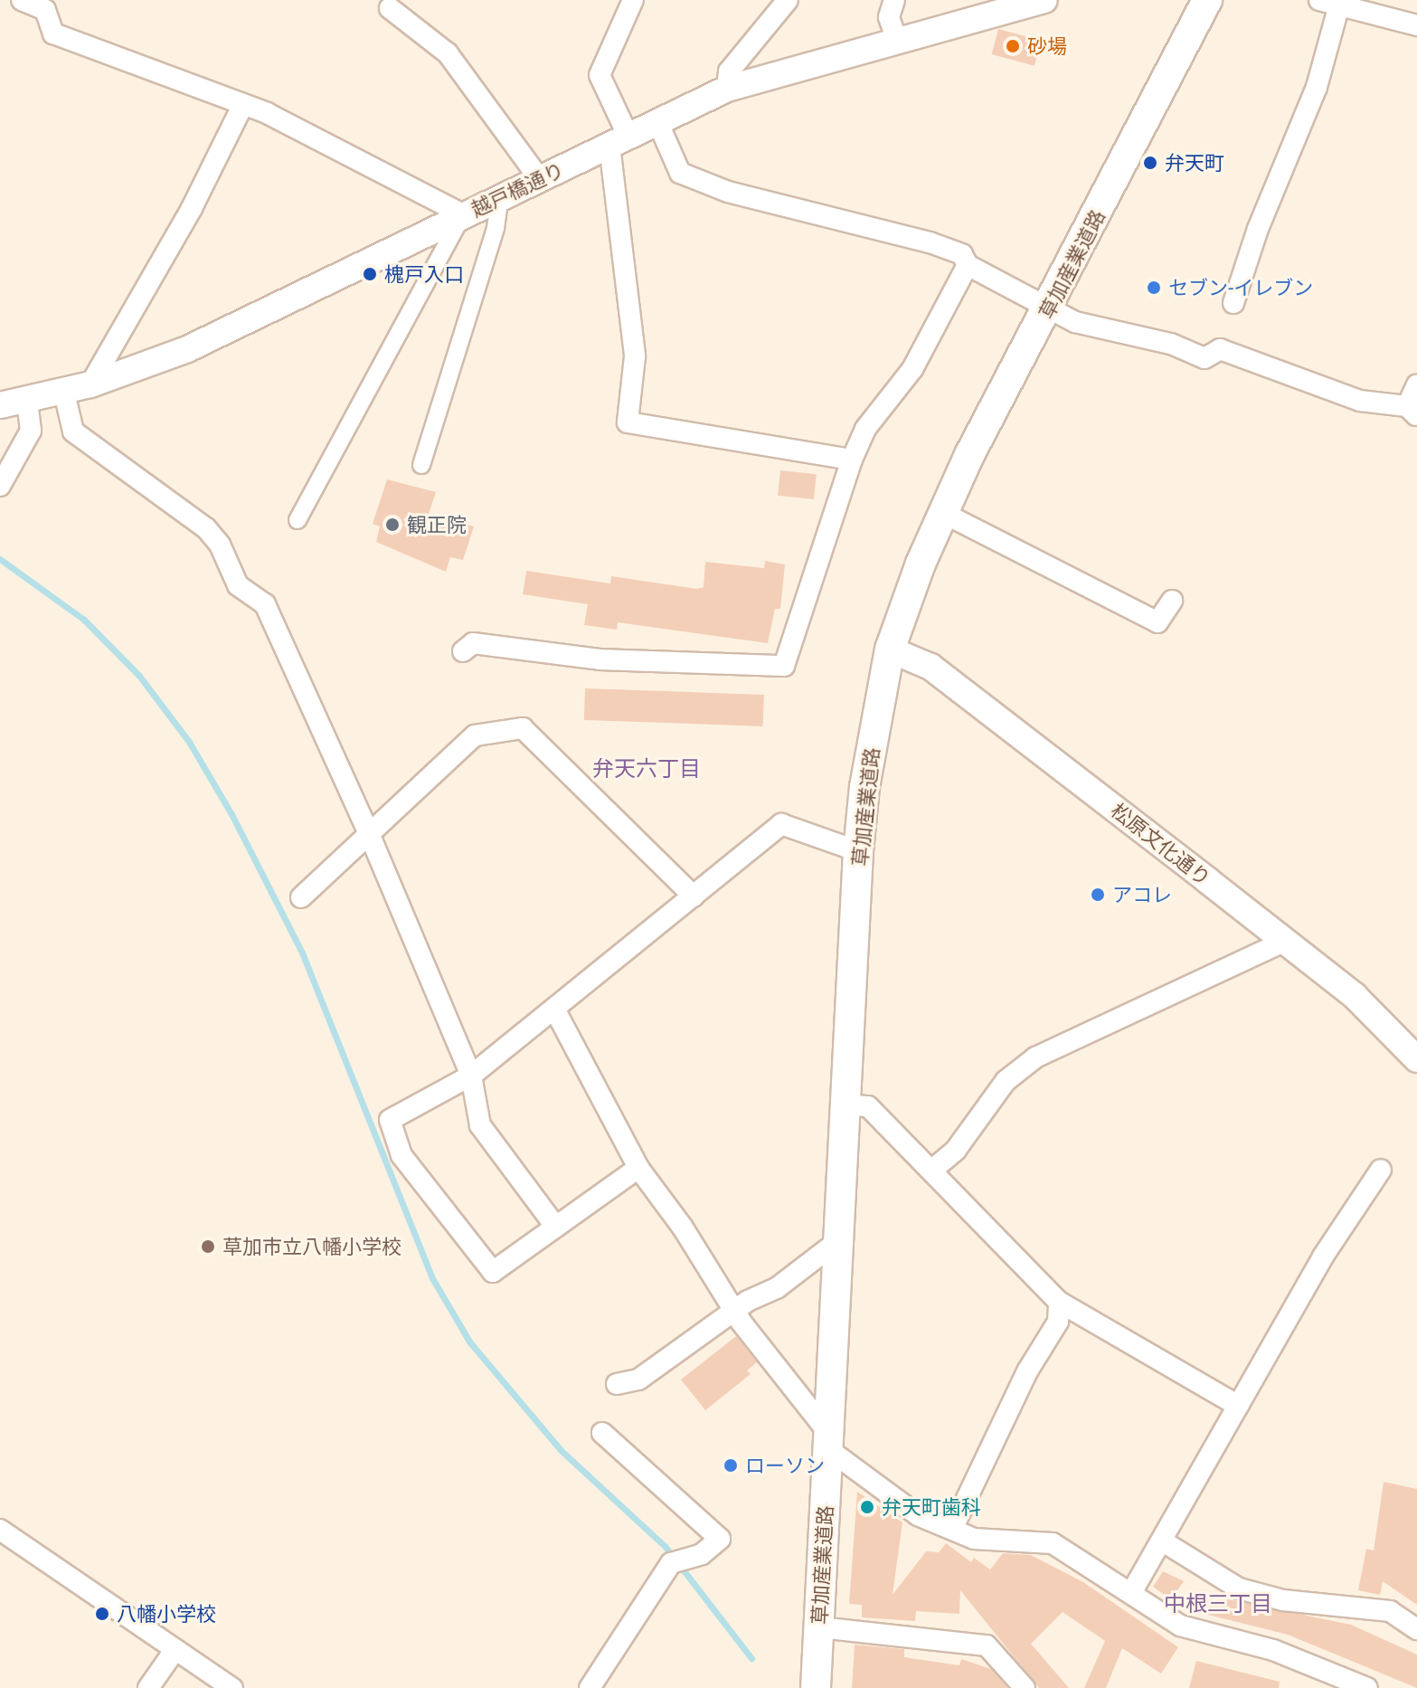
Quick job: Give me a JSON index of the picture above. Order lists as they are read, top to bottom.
{
  "streets": {
    "main road": ["草加産業道路"],
    "street": ["越戸橋通り", "松原文化通り"]
  },
  "crossings": [
    ["草加産業道路", "松原文化通り"]
  ],
  "districts": ["弁天六丁目", "中根三丁目"],
  "places": [
    "砂場",
    "弁天町",
    "槐戸入口",
    "セブン-イレブン",
    "観正院",
    "アコレ",
    "草加市立八幡小学校",
    "ローソン",
    "弁天町歯科",
    "八幡小学校"
  ]
}
